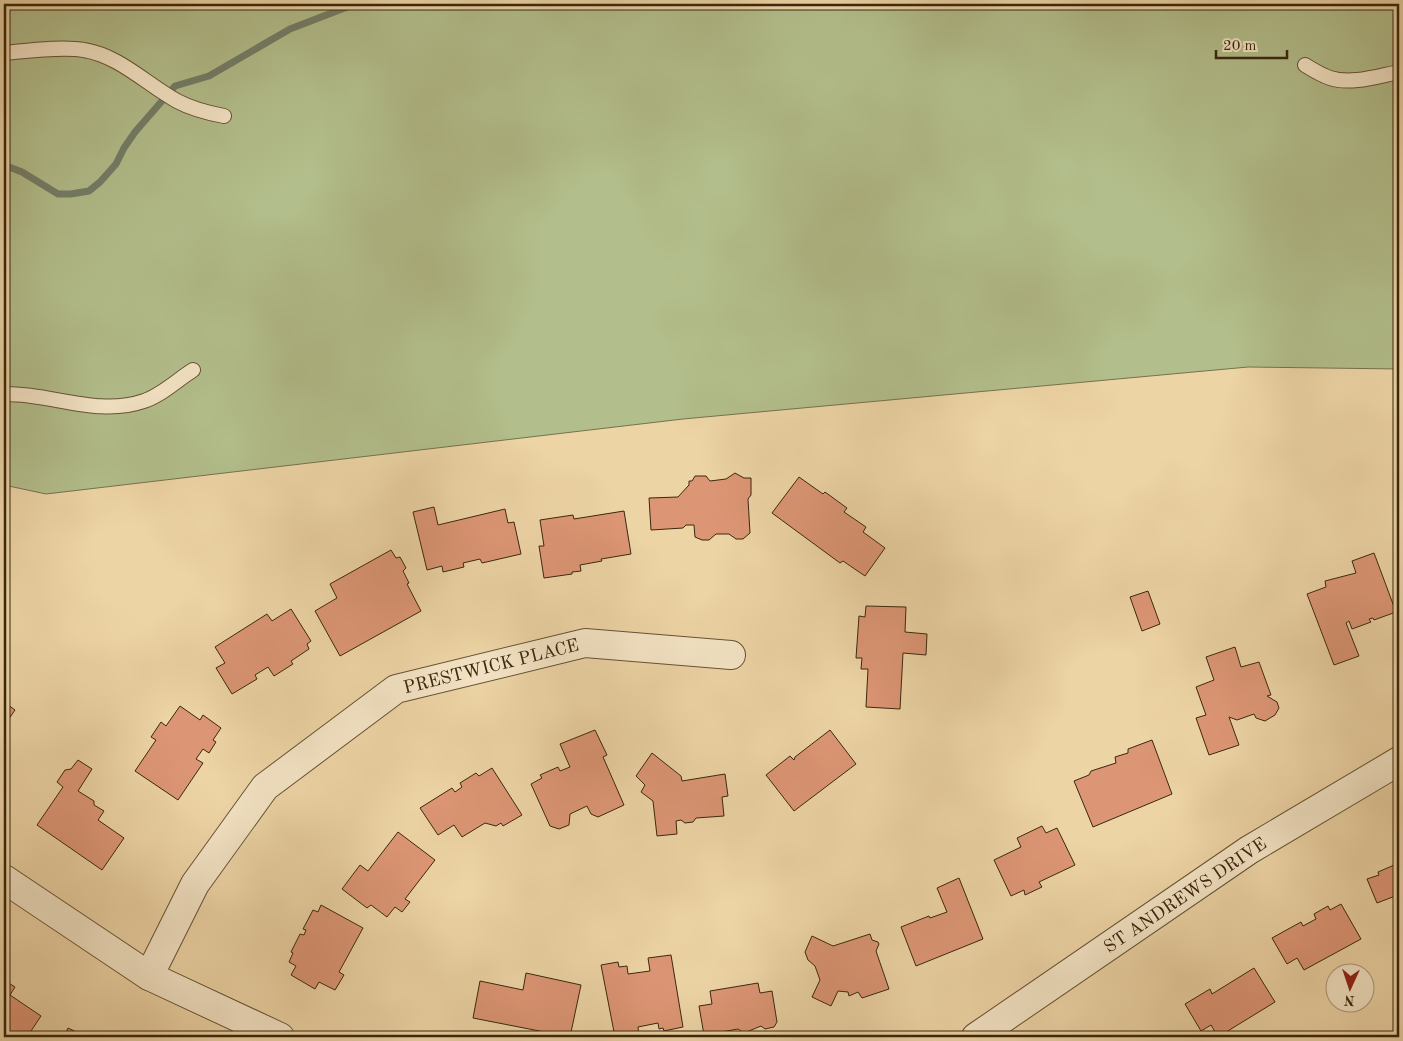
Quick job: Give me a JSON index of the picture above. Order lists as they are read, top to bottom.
{
  "streets": {
    "street": ["PRESTWICK PLACE", "ST ANDREWS DRIVE"]
  },
  "scale_bar": "20 m",
  "north": "bottom"
}
